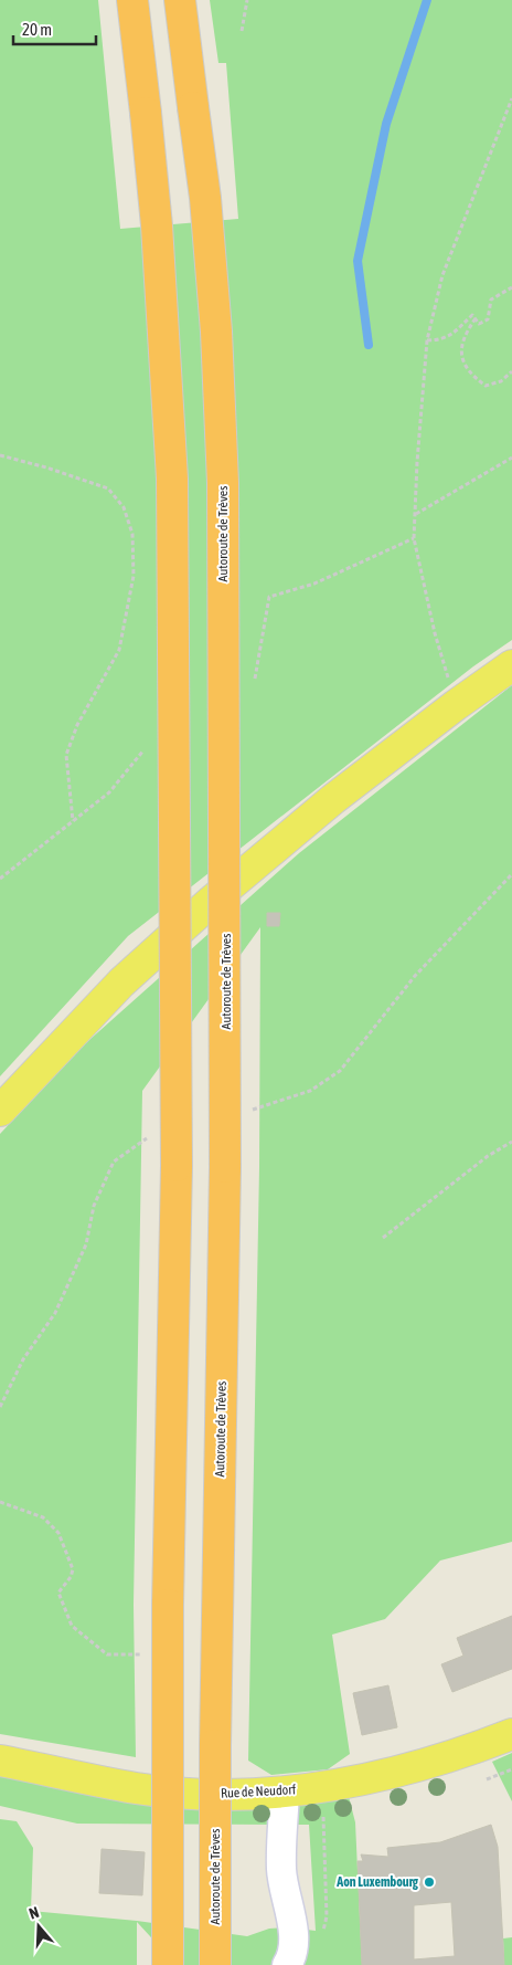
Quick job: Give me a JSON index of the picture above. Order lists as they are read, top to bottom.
{
  "streets": {
    "highway": ["Autoroute de Trèves"],
    "main road": ["Rue de Neudorf"]
  },
  "places": ["Aon Luxembourg"],
  "scale_bar": "20 m",
  "north": "top"
}
